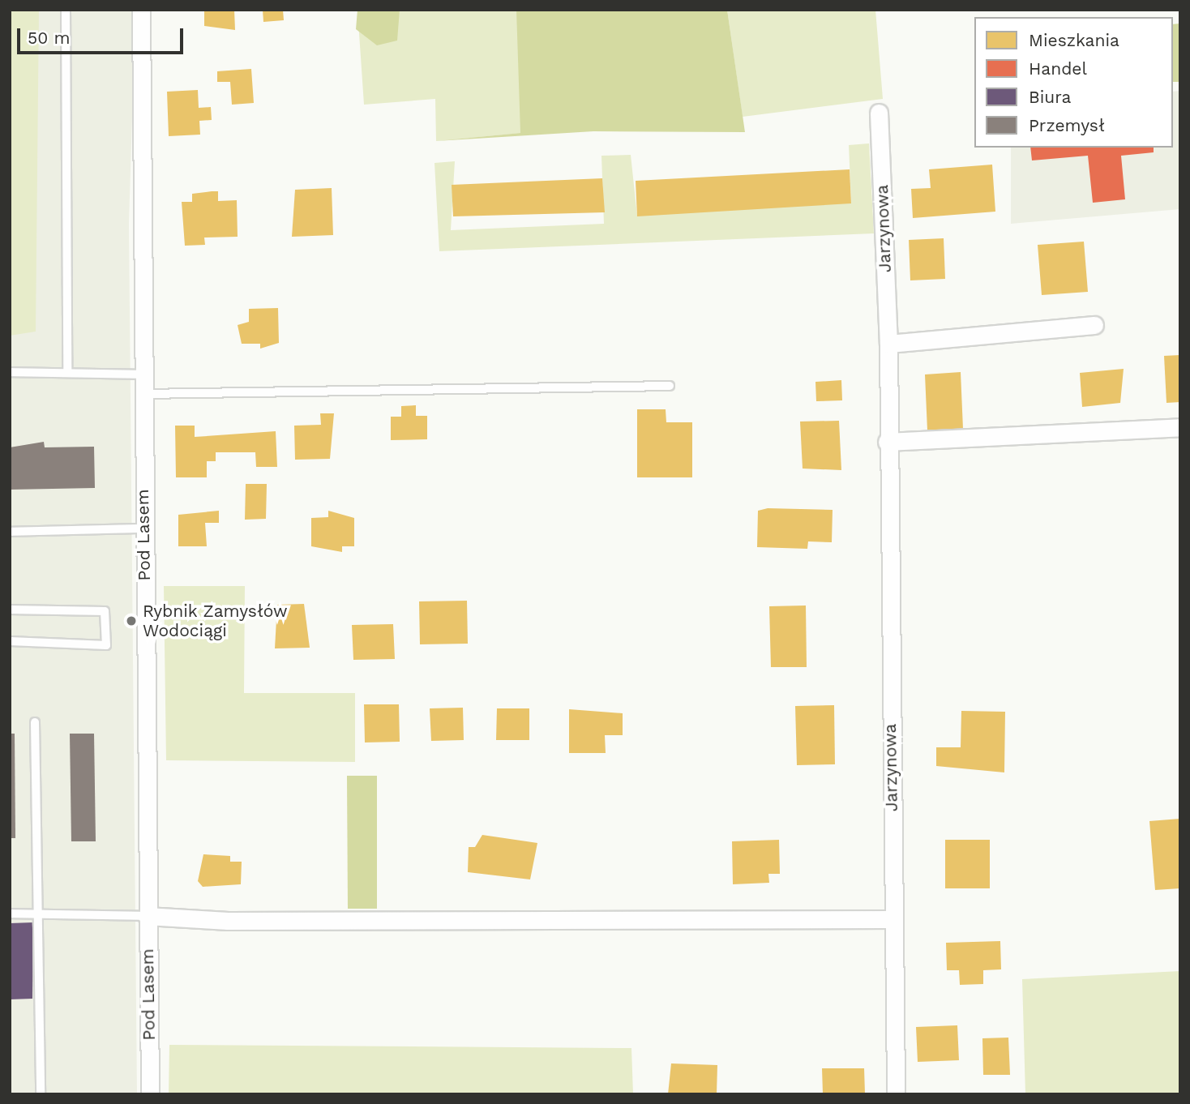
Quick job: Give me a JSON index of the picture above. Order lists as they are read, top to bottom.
{
  "streets": {
    "street": ["Jarzynowa", "Pod Lasem"]
  },
  "places": ["Rybnik Zamysłów Wodociągi"],
  "legend": [
    "Mieszkania",
    "Handel",
    "Biura",
    "Przemysł"
  ],
  "scale_bar": "50 m"
}
